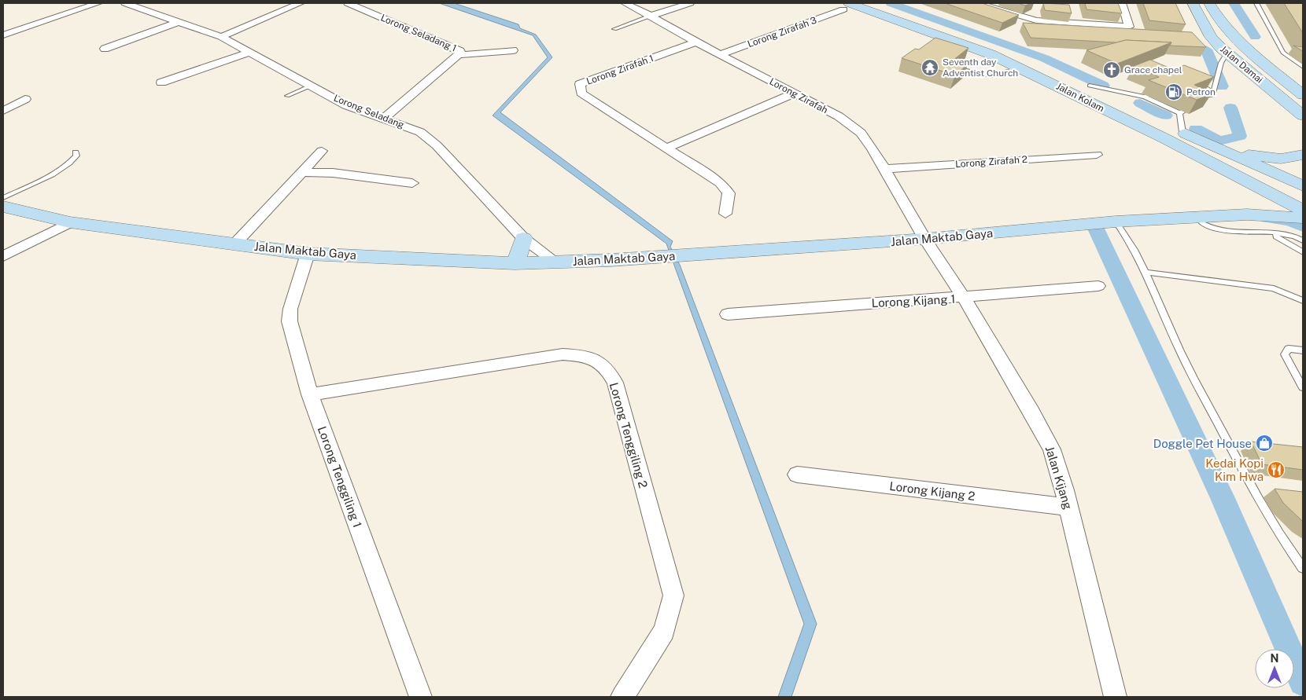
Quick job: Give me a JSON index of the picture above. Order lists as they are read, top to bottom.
{
  "streets": {
    "main road": ["Jalan Damai", "Jalan Kolam", "Jalan Maktab Gaya"],
    "street": [
      "Lorong Zirafah 3",
      "Lorong Seladang 1",
      "Lorong Zirafah 1",
      "Lorong Zirafah",
      "Lorong Seladang",
      "Lorong Zirafah 2",
      "Lorong Kijang 1",
      "Lorong Tenggiling 2",
      "Lorong Tenggiling 1",
      "Jalan Kijang",
      "Lorong Kijang 2"
    ]
  },
  "crossings": [
    ["Lorong Zirafah 3", "Lorong Zirafah"],
    ["Lorong Zirafah 3", "Jalan Kolam"],
    ["Lorong Seladang 1", "Lorong Seladang"],
    ["Lorong Zirafah 1", "Lorong Zirafah"],
    ["Lorong Zirafah", "Lorong Zirafah 2"],
    ["Lorong Zirafah", "Jalan Maktab Gaya"],
    ["Lorong Zirafah", "Jalan Kijang"],
    ["Lorong Seladang", "Jalan Maktab Gaya"],
    ["Jalan Maktab Gaya", "Lorong Tenggiling 1"],
    ["Jalan Maktab Gaya", "Jalan Kijang"],
    ["Lorong Kijang 1", "Jalan Kijang"],
    ["Lorong Tenggiling 2", "Lorong Tenggiling 1"],
    ["Jalan Kijang", "Lorong Kijang 2"]
  ],
  "places": {
    "temple": ["Seventh day Adventist Church"],
    "church": ["Grace chapel"],
    "fuel station": ["Petron"],
    "shop": ["Doggle Pet House"],
    "restaurant": ["Kedai Kopi Kim Hwa"]
  },
  "north": "top"
}
